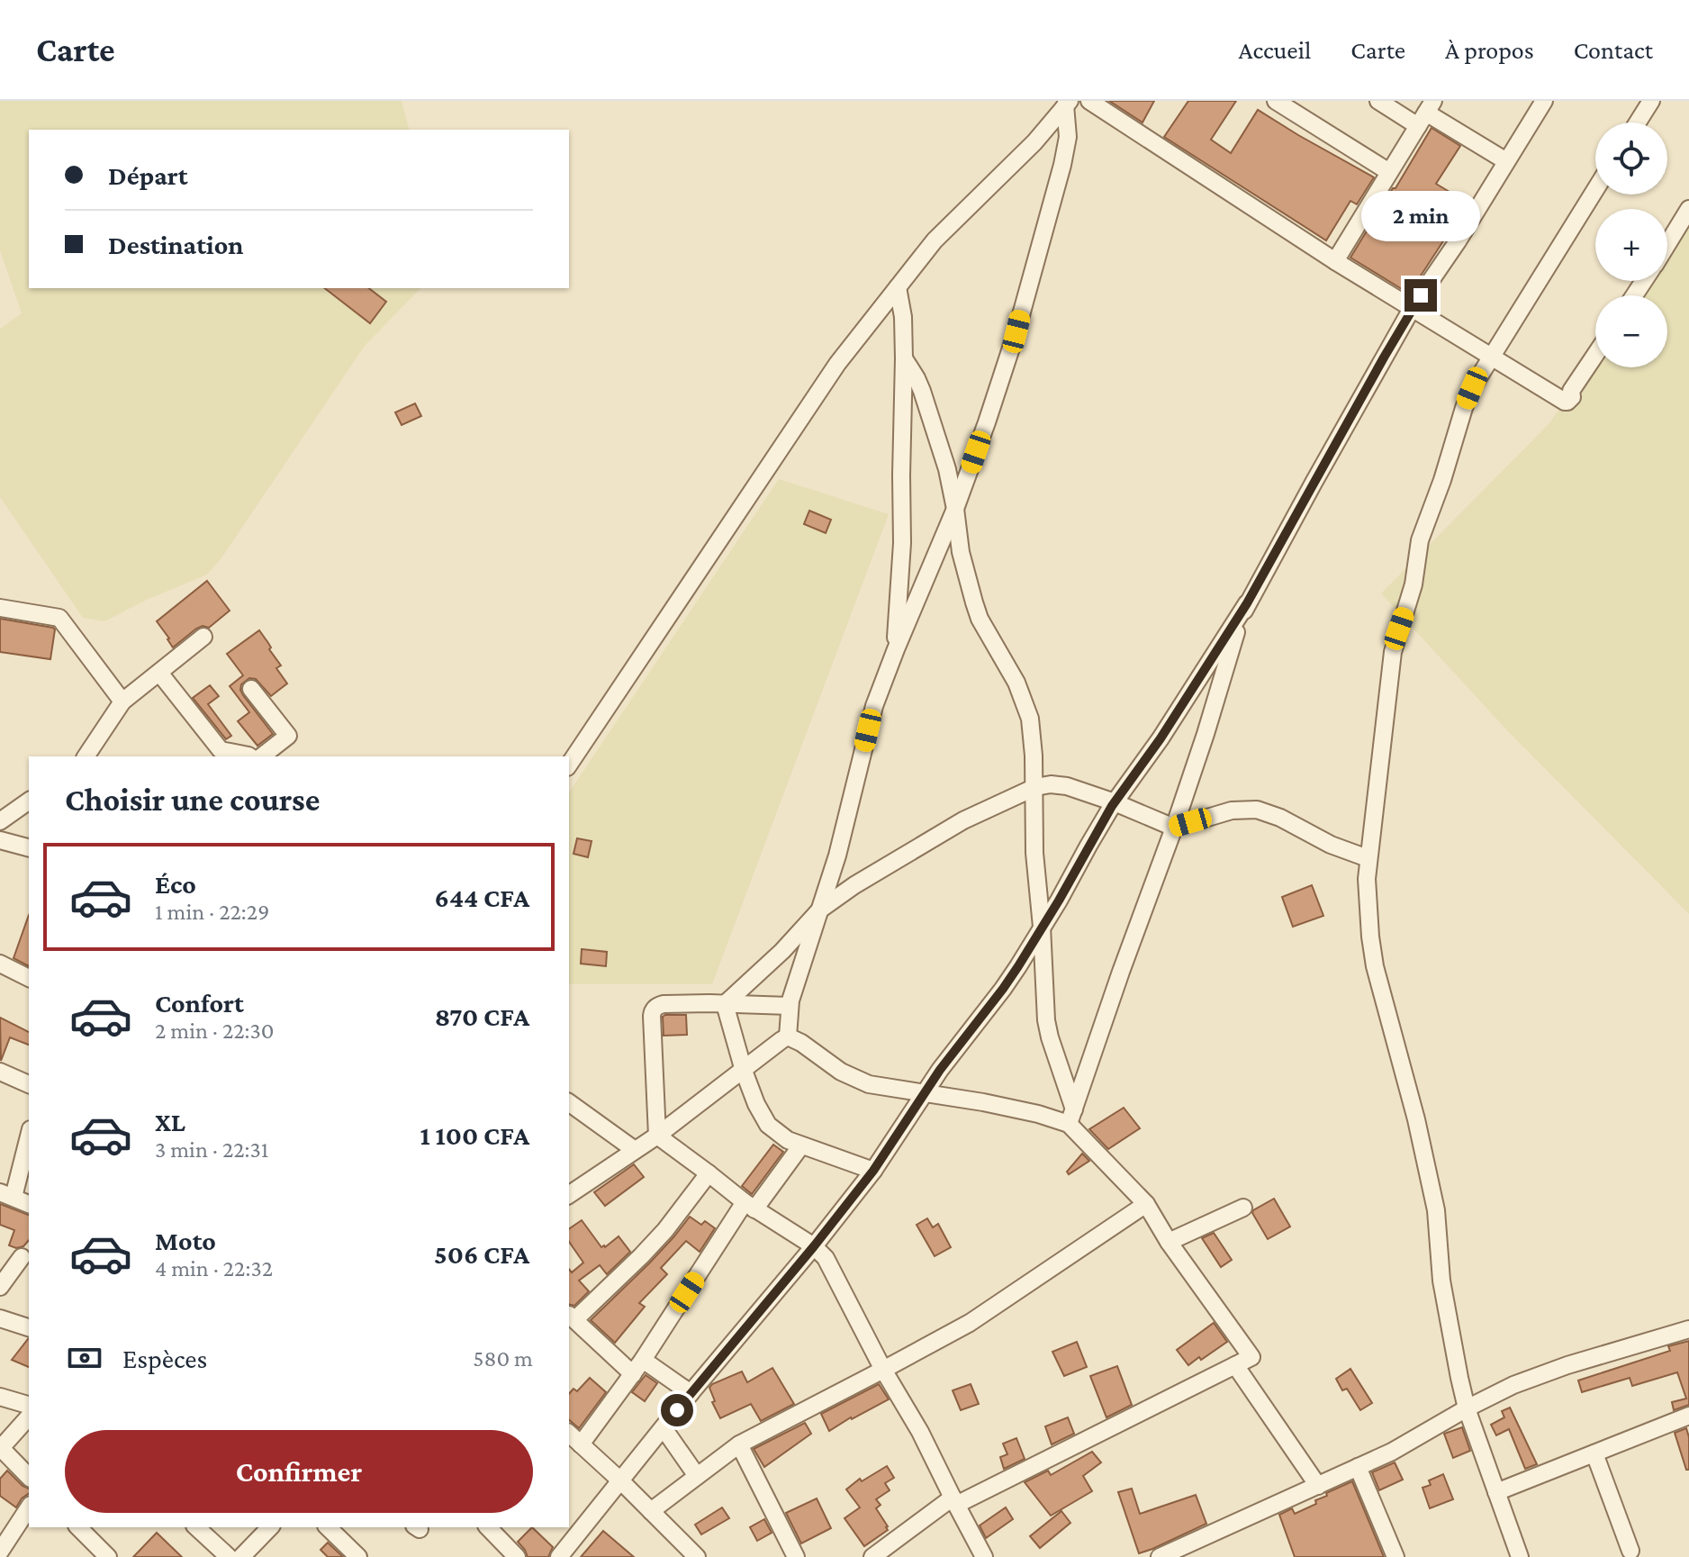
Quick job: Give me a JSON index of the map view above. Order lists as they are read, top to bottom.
{
  "page": {
    "header": "Carte",
    "nav": [
      "Accueil",
      "Carte",
      "À propos",
      "Contact"
    ],
    "map_buttons": ["+", "−"],
    "banner": ["Départ", "Destination"],
    "bubble": "2 min",
    "heading": "Choisir une course",
    "list": [
      {
        "name": "Éco",
        "note": "1 min · 22:29",
        "value": "644 CFA"
      },
      {
        "name": "Confort",
        "note": "2 min · 22:30",
        "value": "870 CFA"
      },
      {
        "name": "XL",
        "note": "3 min · 22:31",
        "value": "1 100 CFA"
      },
      {
        "name": "Moto",
        "note": "4 min · 22:32",
        "value": "506 CFA"
      }
    ],
    "pay": ["Espèces", "580 m"],
    "buttons": "Confirmer"
  }
}
